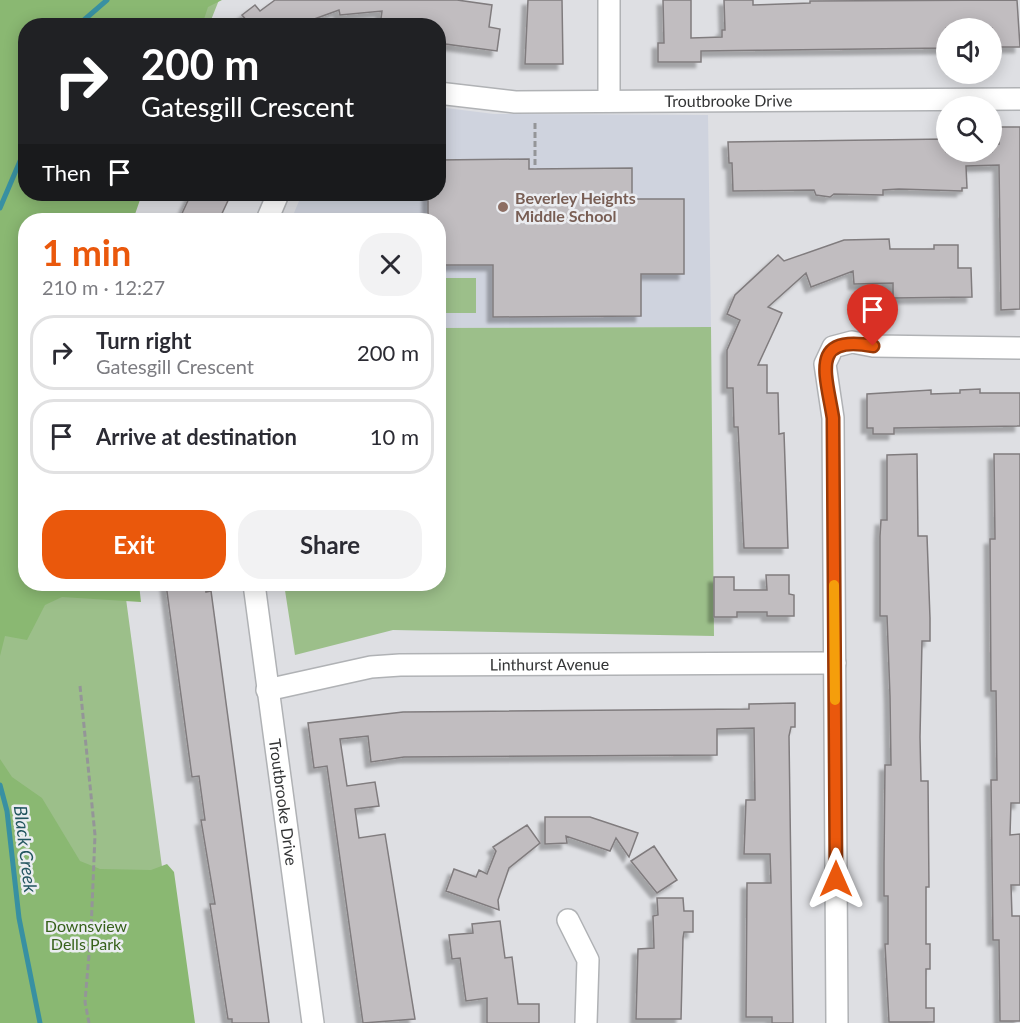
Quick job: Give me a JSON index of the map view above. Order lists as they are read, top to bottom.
{
  "streets": {
    "street": ["Troutbrooke Drive", "Linthurst Avenue"]
  },
  "crossings": [
    ["Troutbrooke Drive", "Linthurst Avenue"]
  ],
  "water": ["Black Creek"],
  "parks": ["Downsview Dells Park"],
  "places": ["Beverley Heights Middle School"],
  "page": {
    "turn": ["200 m", "Gatesgill Crescent"],
    "then": "Then",
    "heading": ["1 min", "210 m · 12:27"],
    "list": [
      {
        "name": "Turn right",
        "note": "Gatesgill Crescent",
        "value": "200 m"
      },
      {
        "name": "Arrive at destination",
        "value": "10 m"
      }
    ],
    "buttons": ["Exit", "Share"]
  }
}
